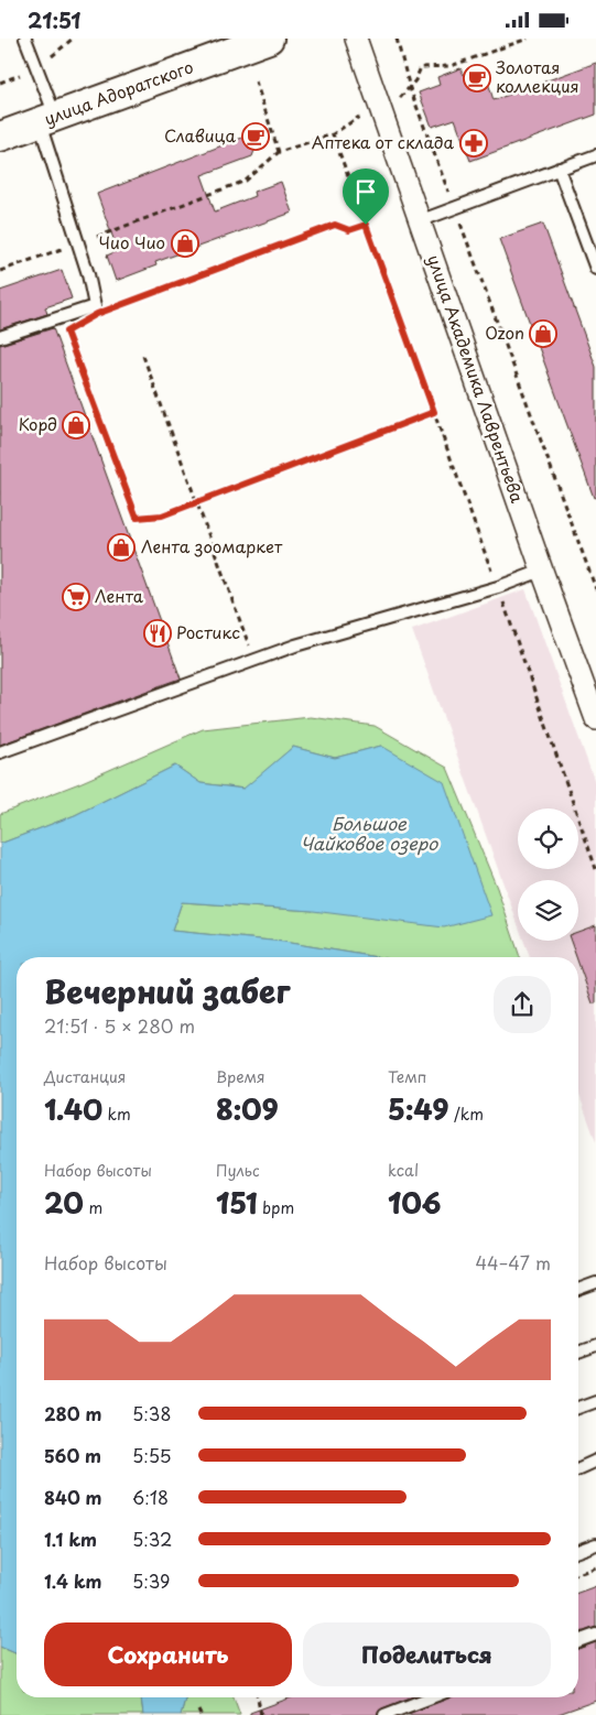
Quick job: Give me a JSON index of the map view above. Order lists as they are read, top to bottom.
{
  "streets": {
    "street": ["улица Адоратского", "улица Академика Лаврентьева"]
  },
  "water": ["Большое Чайковое озеро"],
  "places": {
    "cafe": ["Золотая коллекция", "Славица"],
    "pharmacy": ["Аптека от склада"],
    "shop": [
      "Чио Чио",
      "Ozon",
      "Корд",
      "Лента зоомаркет"
    ],
    "supermarket": ["Лента"],
    "restaurant": ["Ростикс"]
  },
  "page": {
    "status": "21:51",
    "heading": ["Вечерний забег", "21:51 · 5 × 280 m"],
    "stats": [
      ["Дистанция", "1.40 km"],
      ["Время", "8:09"],
      ["Темп", "5:49 /km"],
      ["Набор высоты", "20 m"],
      ["Пульс", "151 bpm"],
      ["kcal", "106"]
    ],
    "chart": ["Набор высоты", "44–47 m"],
    "list": [
      {
        "name": "280 m",
        "note": "5:38"
      },
      {
        "name": "560 m",
        "note": "5:55"
      },
      {
        "name": "840 m",
        "note": "6:18"
      },
      {
        "name": "1.1 km",
        "note": "5:32"
      },
      {
        "name": "1.4 km",
        "note": "5:39"
      }
    ],
    "buttons": ["Сохранить", "Поделиться"]
  }
}
